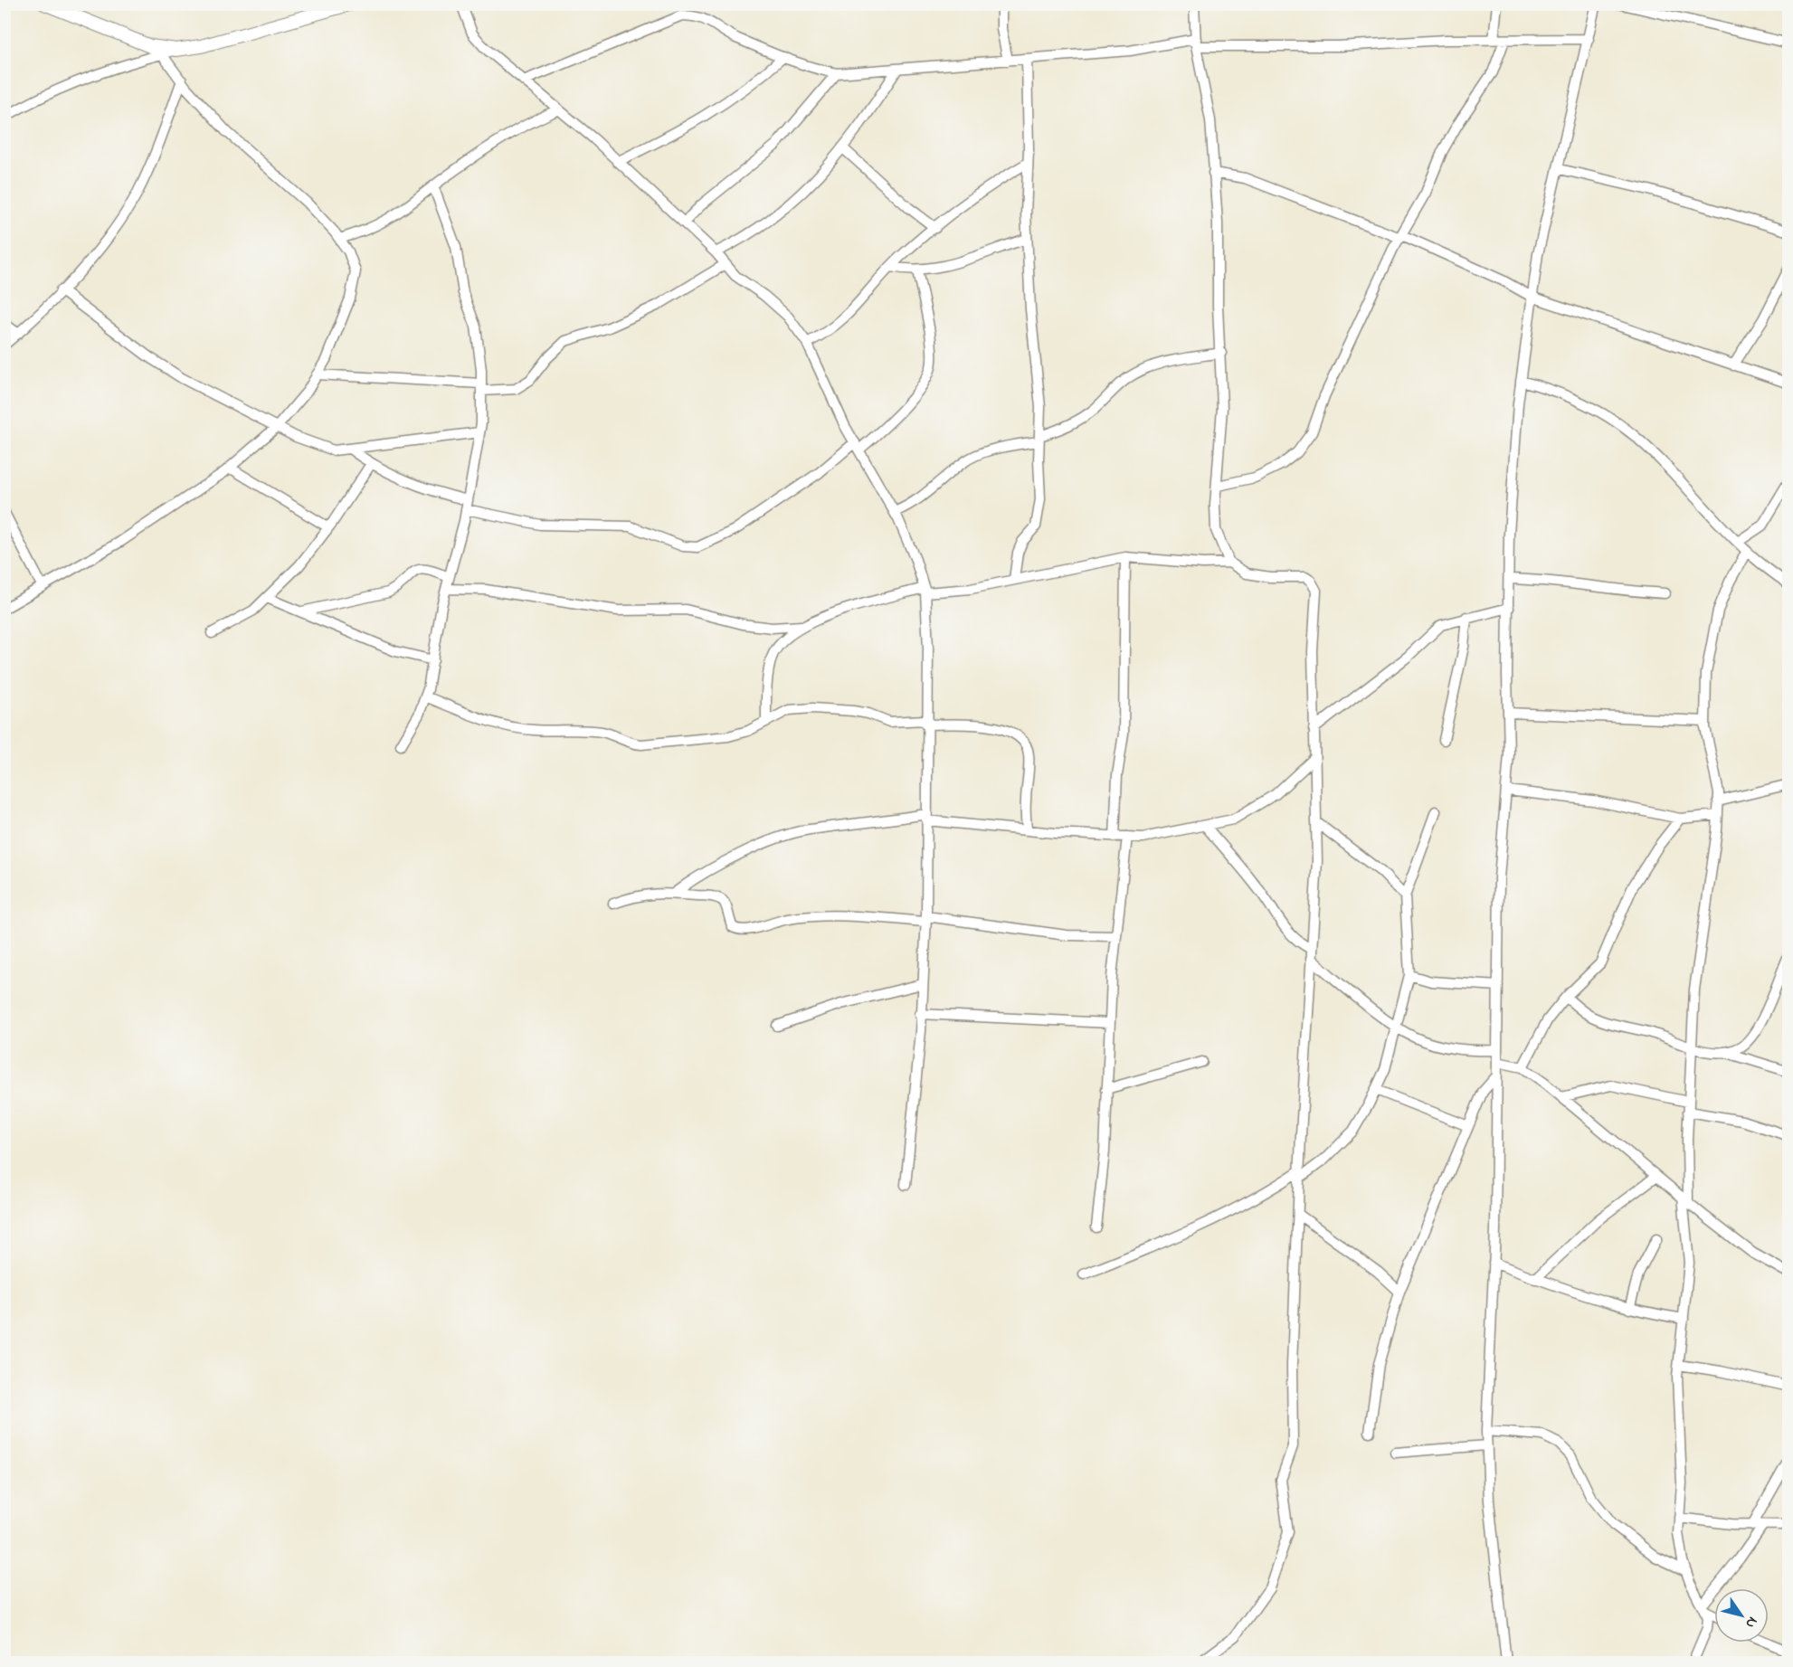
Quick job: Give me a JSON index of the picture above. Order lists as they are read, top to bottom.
{
  "north": "bottom right"
}
